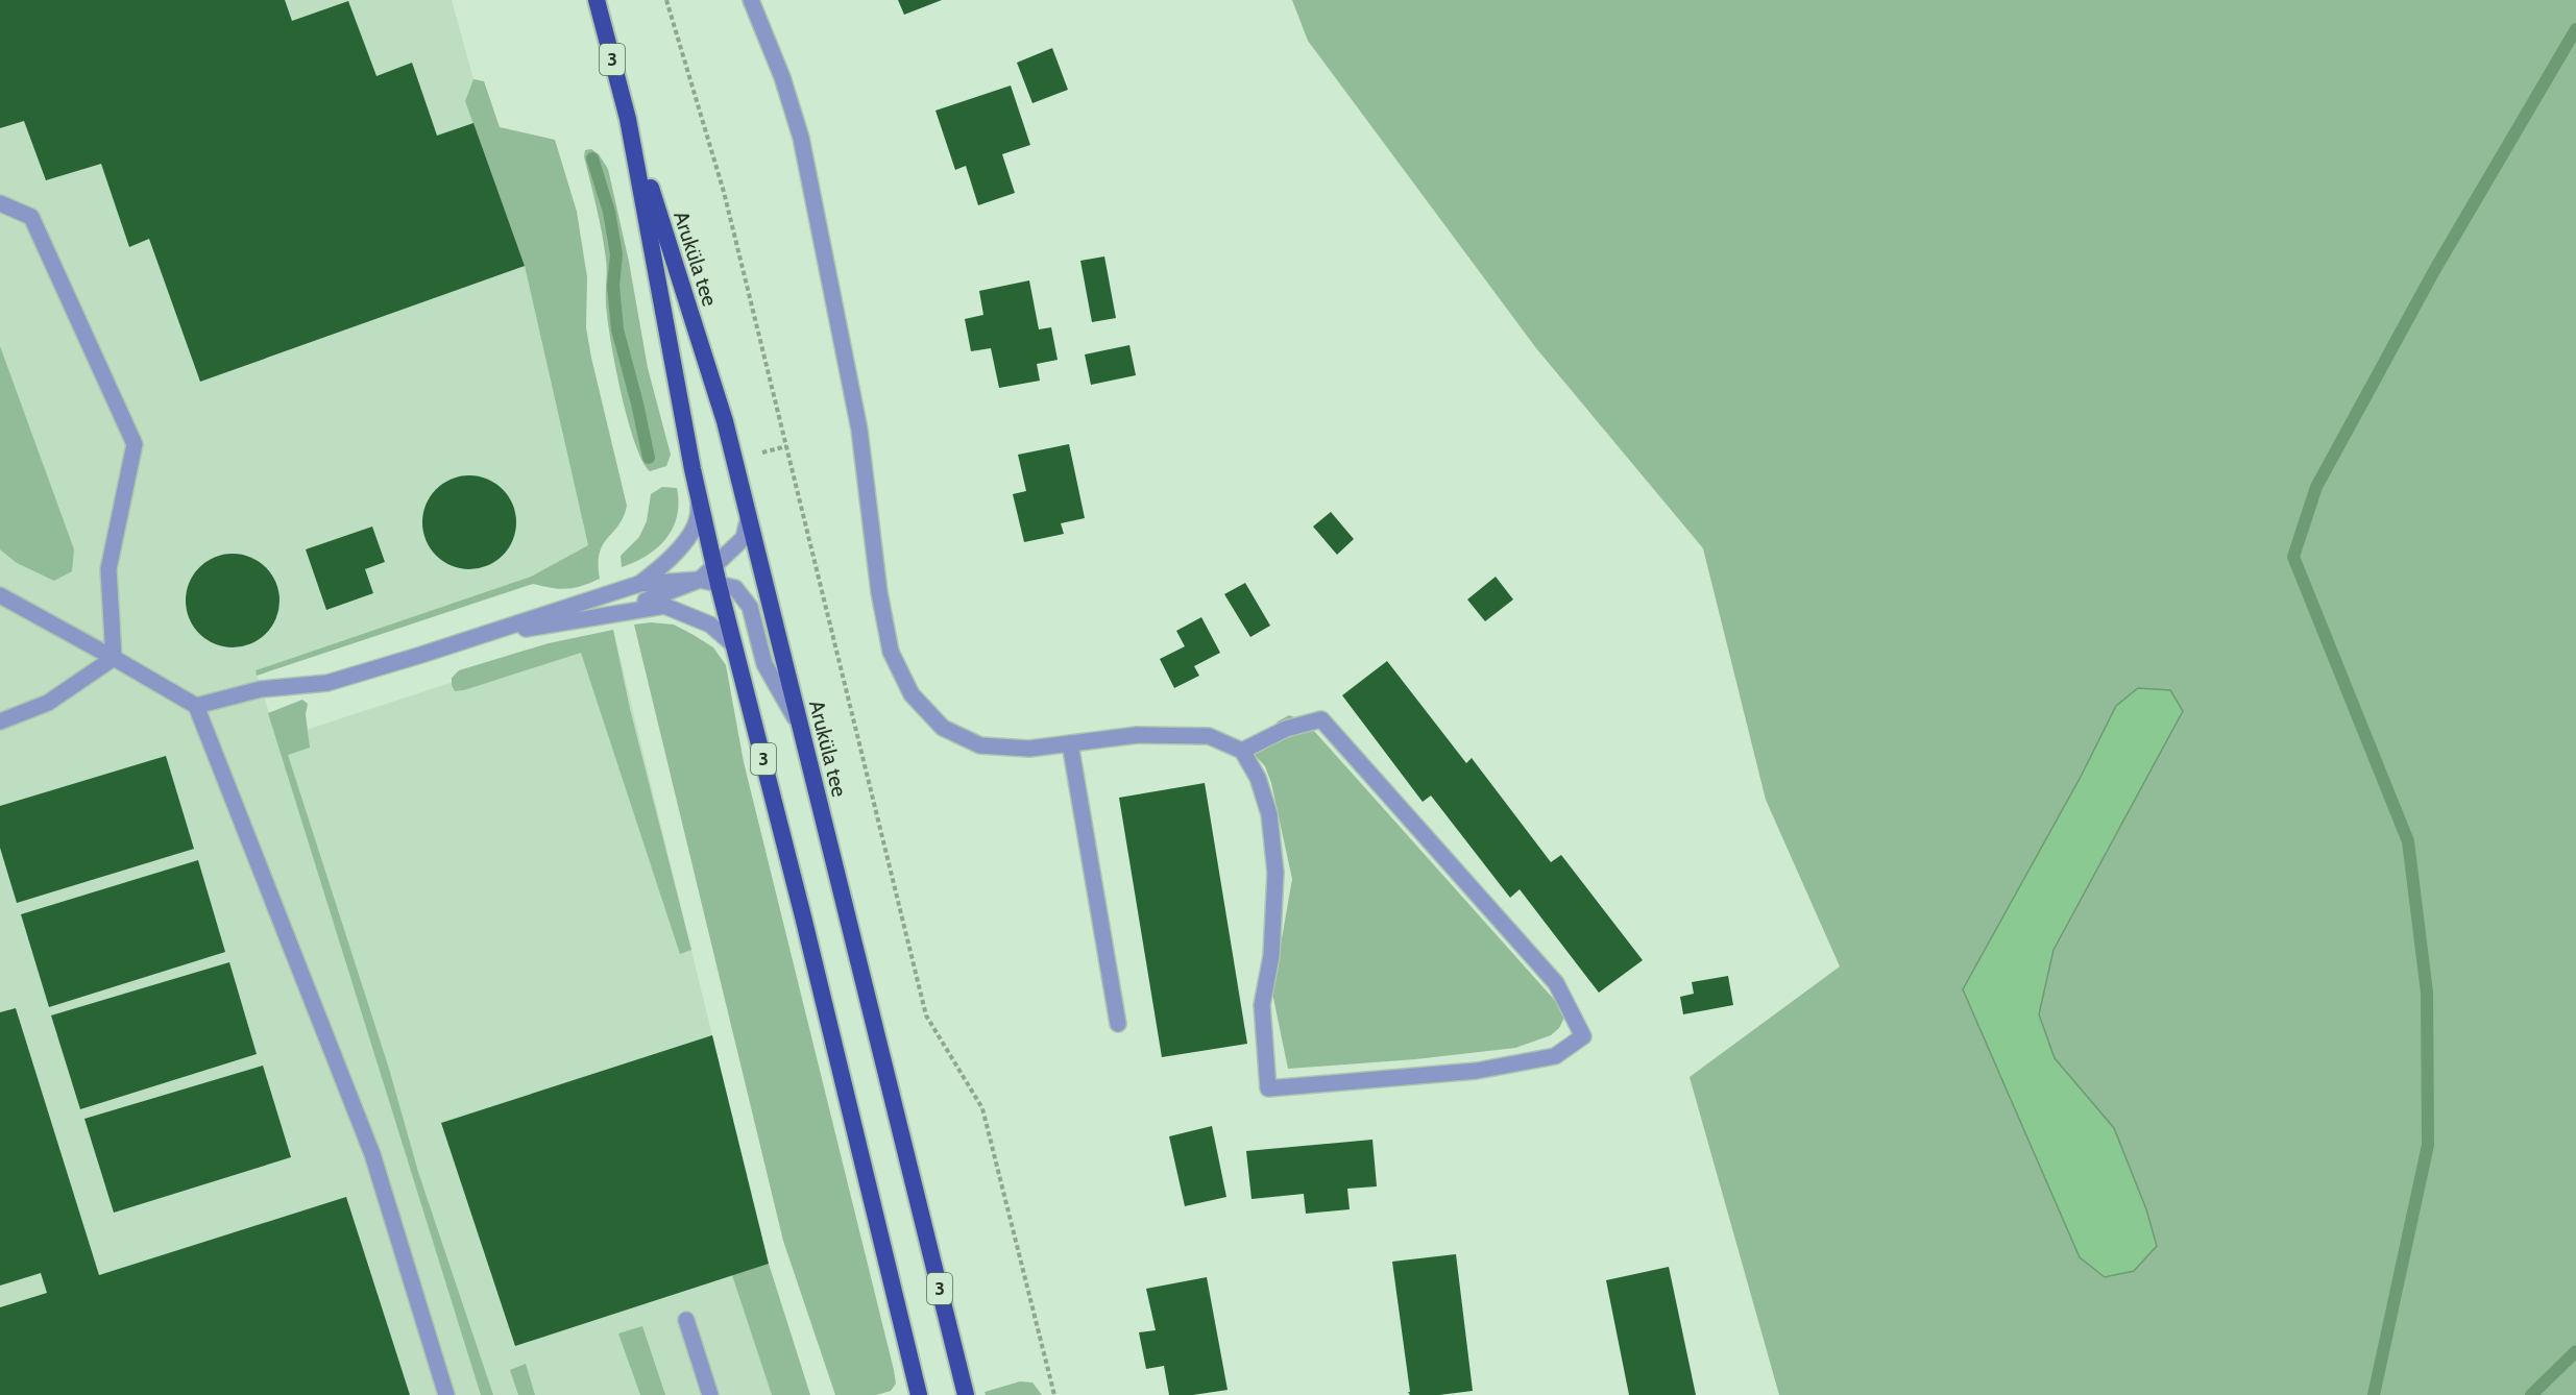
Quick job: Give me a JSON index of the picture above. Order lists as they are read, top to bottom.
{
  "streets": {
    "highway": ["3", "Aruküla tee"]
  }
}
